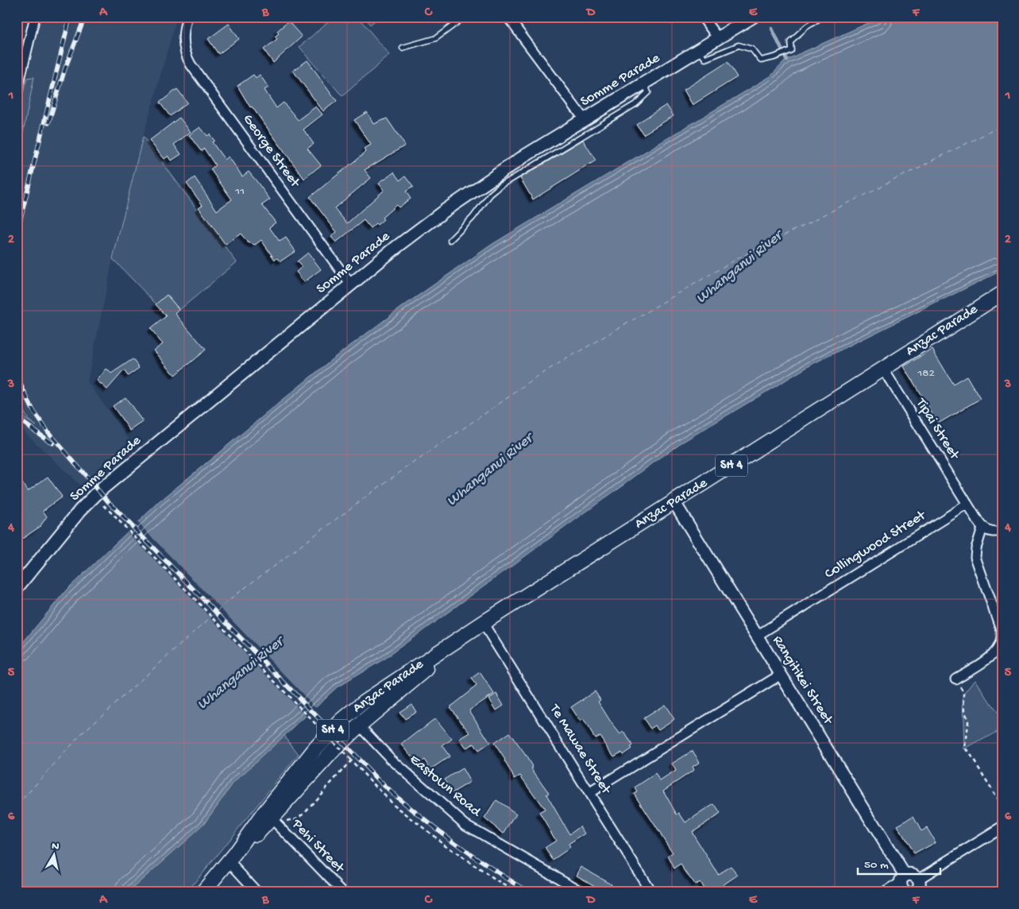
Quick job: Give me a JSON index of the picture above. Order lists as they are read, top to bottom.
{
  "streets": {
    "main road": ["Somme Parade", "Anzac Parade", "SH 4"],
    "street": [
      "George Street",
      "Tipai Street",
      "Collingwood Street",
      "Rangitikei Street",
      "Te Mawae Street",
      "Eastown Road",
      "Pehi Street"
    ]
  },
  "crossings": [
    ["Somme Parade", "George Street"],
    ["Anzac Parade", "Tipai Street"],
    ["Anzac Parade", "Rangitikei Street"],
    ["Anzac Parade", "Te Mawae Street"],
    ["Anzac Parade", "Eastown Road"],
    ["Anzac Parade", "Pehi Street"],
    ["Tipai Street", "Collingwood Street"],
    ["Collingwood Street", "Rangitikei Street"]
  ],
  "water": ["Whanganui River"],
  "house_numbers": ["11", "182"],
  "scale_bar": "50 m",
  "north": "top",
  "grid": {
    "columns": [
      "A",
      "B",
      "C",
      "D",
      "E",
      "F"
    ],
    "rows": [
      "1",
      "2",
      "3",
      "4",
      "5",
      "6"
    ]
  }
}
